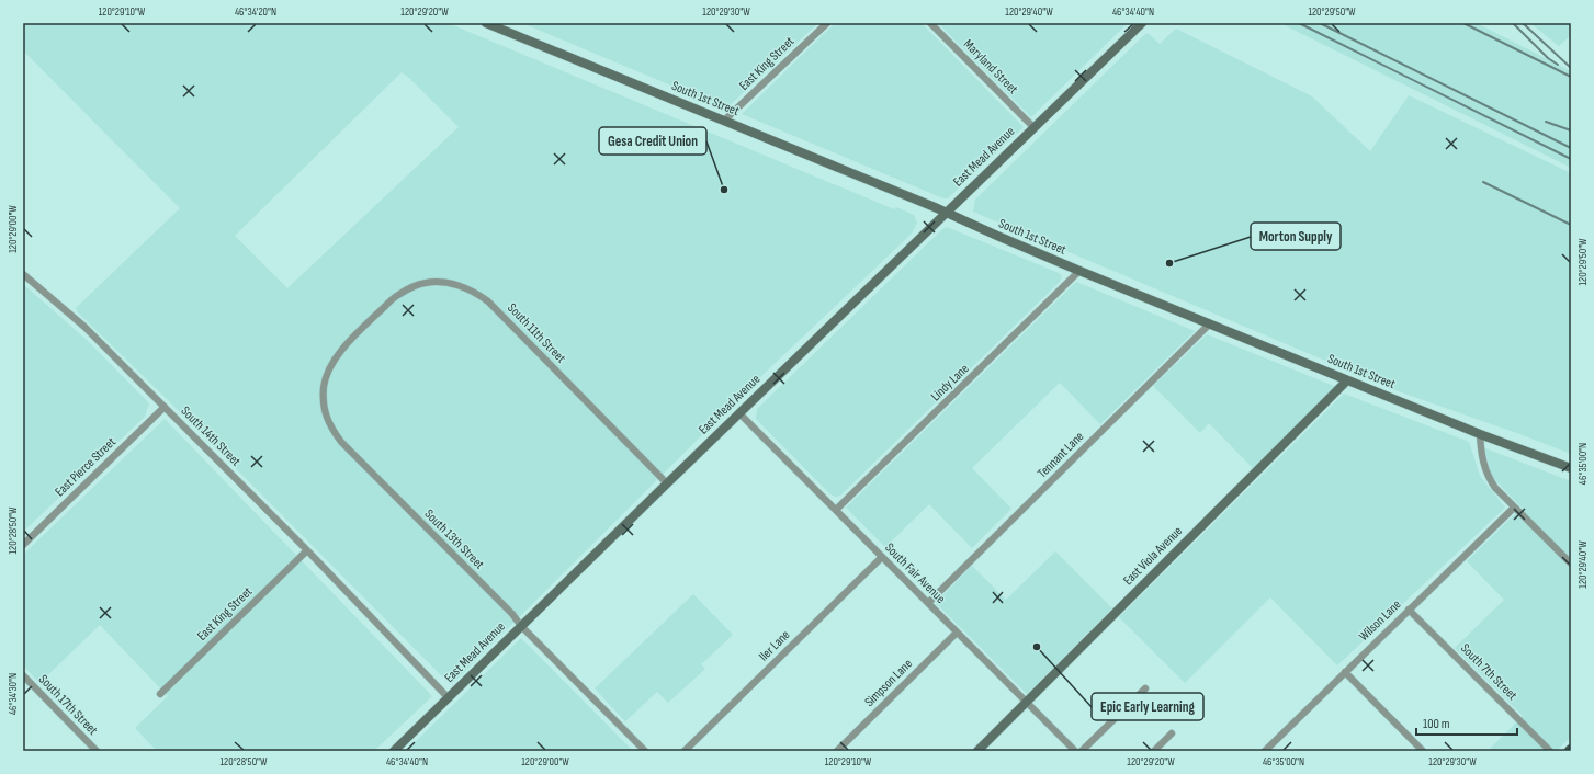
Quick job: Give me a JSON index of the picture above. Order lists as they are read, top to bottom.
{
  "streets": {
    "street": [
      "East King Street",
      "Maryland Street",
      "South 1st Street",
      "East Mead Avenue",
      "South 11th Street",
      "Lindy Lane",
      "South 14th Street",
      "Tennant Lane",
      "East Pierce Street",
      "South 13th Street",
      "East Viola Avenue",
      "South Fair Avenue",
      "Wilson Lane",
      "Iler Lane",
      "South 7th Street",
      "Simpson Lane",
      "South 17th Street"
    ]
  },
  "crossings": [
    ["East King Street", "South 1st Street"],
    ["East King Street", "South 14th Street"],
    ["Maryland Street", "East Mead Avenue"],
    ["South 1st Street", "East Mead Avenue"],
    ["South 1st Street", "Lindy Lane"],
    ["South 1st Street", "Tennant Lane"],
    ["South 1st Street", "East Viola Avenue"],
    ["East Mead Avenue", "South 11th Street"],
    ["East Mead Avenue", "South 14th Street"],
    ["East Mead Avenue", "South 13th Street"],
    ["East Mead Avenue", "South Fair Avenue"],
    ["South 11th Street", "South 13th Street"],
    ["Lindy Lane", "South Fair Avenue"],
    ["South 14th Street", "East Pierce Street"],
    ["Tennant Lane", "South Fair Avenue"],
    ["East Viola Avenue", "South Fair Avenue"],
    ["South Fair Avenue", "Iler Lane"],
    ["South Fair Avenue", "Simpson Lane"],
    ["Wilson Lane", "South 7th Street"]
  ],
  "places": ["Gesa Credit Union", "Morton Supply", "Epic Early Learning"],
  "scale_bar": "100 m",
  "coordinates": [
    "120°29'10\"W",
    "46°34'20\"N",
    "120°29'20\"W",
    "120°29'30\"W",
    "120°29'40\"W",
    "46°34'40\"N",
    "120°29'50\"W",
    "120°29'00\"W",
    "46°35'00\"N",
    "120°28'50\"W",
    "46°34'30\"N"
  ]
}
